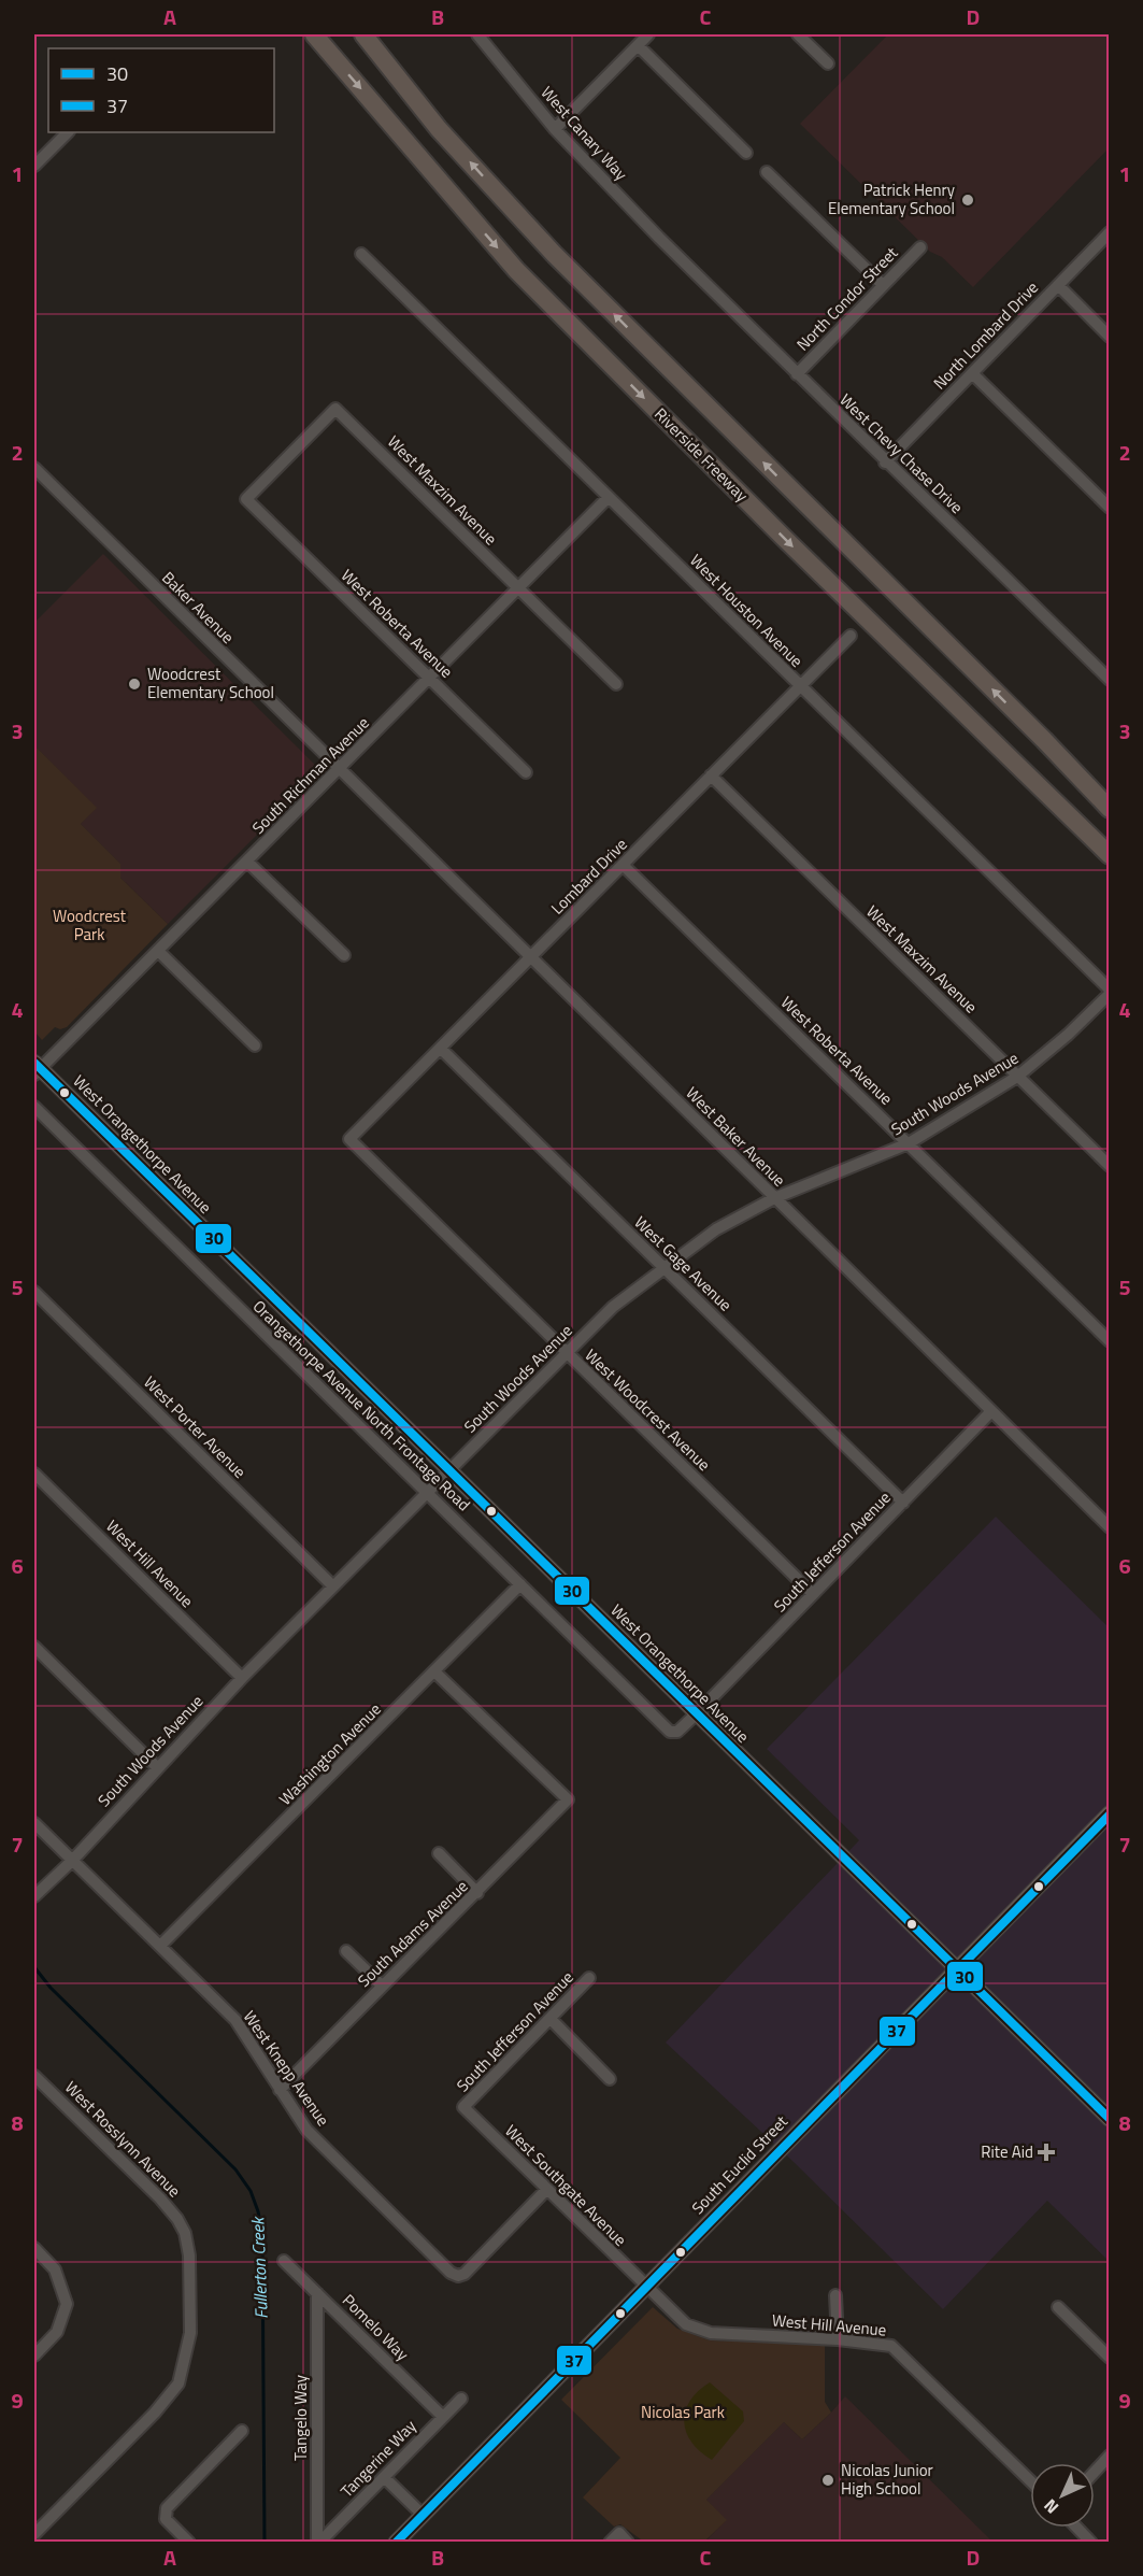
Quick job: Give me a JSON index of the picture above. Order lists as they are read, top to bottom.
{
  "streets": {
    "highway": ["Riverside Freeway"],
    "main road": ["West Orangethorpe Avenue", "South Euclid Street"],
    "street": [
      "West Canary Way",
      "North Condor Street",
      "North Lombard Drive",
      "West Chevy Chase Drive",
      "West Maxzim Avenue",
      "Baker Avenue",
      "West Houston Avenue",
      "West Roberta Avenue",
      "South Richman Avenue",
      "Lombard Drive",
      "South Woods Avenue",
      "West Baker Avenue",
      "West Gage Avenue",
      "Orangethorpe Avenue North Frontage Road",
      "West Woodcrest Avenue",
      "West Porter Avenue",
      "South Jefferson Avenue",
      "West Hill Avenue",
      "Washington Avenue",
      "South Adams Avenue",
      "West Knepp Avenue",
      "West Rosslynn Avenue",
      "West Southgate Avenue",
      "Pomelo Way",
      "Tangelo Way",
      "Tangerine Way"
    ]
  },
  "crossings": [
    ["West Canary Way", "West Chevy Chase Drive"],
    ["North Condor Street", "West Chevy Chase Drive"],
    ["North Lombard Drive", "West Chevy Chase Drive"],
    ["West Maxzim Avenue", "West Roberta Avenue"],
    ["West Maxzim Avenue", "South Richman Avenue"],
    ["West Maxzim Avenue", "Lombard Drive"],
    ["West Maxzim Avenue", "South Woods Avenue"],
    ["Baker Avenue", "South Richman Avenue"],
    ["Baker Avenue", "West Baker Avenue"],
    ["West Houston Avenue", "South Richman Avenue"],
    ["West Houston Avenue", "Lombard Drive"],
    ["West Houston Avenue", "South Woods Avenue"],
    ["West Roberta Avenue", "South Richman Avenue"],
    ["West Roberta Avenue", "Lombard Drive"],
    ["West Roberta Avenue", "South Woods Avenue"],
    ["South Richman Avenue", "West Baker Avenue"],
    ["South Richman Avenue", "West Orangethorpe Avenue"],
    ["Lombard Drive", "West Baker Avenue"],
    ["Lombard Drive", "West Gage Avenue"],
    ["Lombard Drive", "West Woodcrest Avenue"],
    ["South Woods Avenue", "West Baker Avenue"],
    ["South Woods Avenue", "West Orangethorpe Avenue"],
    ["South Woods Avenue", "West Gage Avenue"],
    ["South Woods Avenue", "Orangethorpe Avenue North Frontage Road"],
    ["South Woods Avenue", "West Woodcrest Avenue"],
    ["South Woods Avenue", "West Porter Avenue"],
    ["South Woods Avenue", "West Hill Avenue"],
    ["South Woods Avenue", "West Knepp Avenue"],
    ["West Baker Avenue", "South Jefferson Avenue"],
    ["West Orangethorpe Avenue", "Orangethorpe Avenue North Frontage Road"],
    ["West Orangethorpe Avenue", "South Jefferson Avenue"],
    ["West Orangethorpe Avenue", "South Euclid Street"],
    ["West Gage Avenue", "South Jefferson Avenue"],
    ["Orangethorpe Avenue North Frontage Road", "South Jefferson Avenue"],
    ["Orangethorpe Avenue North Frontage Road", "Washington Avenue"],
    ["West Woodcrest Avenue", "South Jefferson Avenue"],
    ["South Jefferson Avenue", "West Southgate Avenue"],
    ["West Hill Avenue", "South Euclid Street"],
    ["West Hill Avenue", "West Southgate Avenue"],
    ["Washington Avenue", "South Adams Avenue"],
    ["Washington Avenue", "West Knepp Avenue"],
    ["South Adams Avenue", "West Knepp Avenue"],
    ["West Knepp Avenue", "West Southgate Avenue"],
    ["South Euclid Street", "West Southgate Avenue"],
    ["Pomelo Way", "Tangelo Way"],
    ["Pomelo Way", "Tangerine Way"],
    ["Tangelo Way", "Tangerine Way"]
  ],
  "water": ["Fullerton Creek"],
  "parks": ["Woodcrest Park", "Nicolas Park"],
  "places": {
    "other": ["Patrick Henry Elementary School", "Woodcrest Elementary School", "Nicolas Junior High School"],
    "health": ["Rite Aid"]
  },
  "lines": ["transit line 30", "transit line 37"],
  "legend": ["30", "37"],
  "north": "bottom left",
  "grid": {
    "columns": [
      "A",
      "B",
      "C",
      "D"
    ],
    "rows": [
      "1",
      "2",
      "3",
      "4",
      "5",
      "6",
      "7",
      "8",
      "9"
    ]
  }
}
